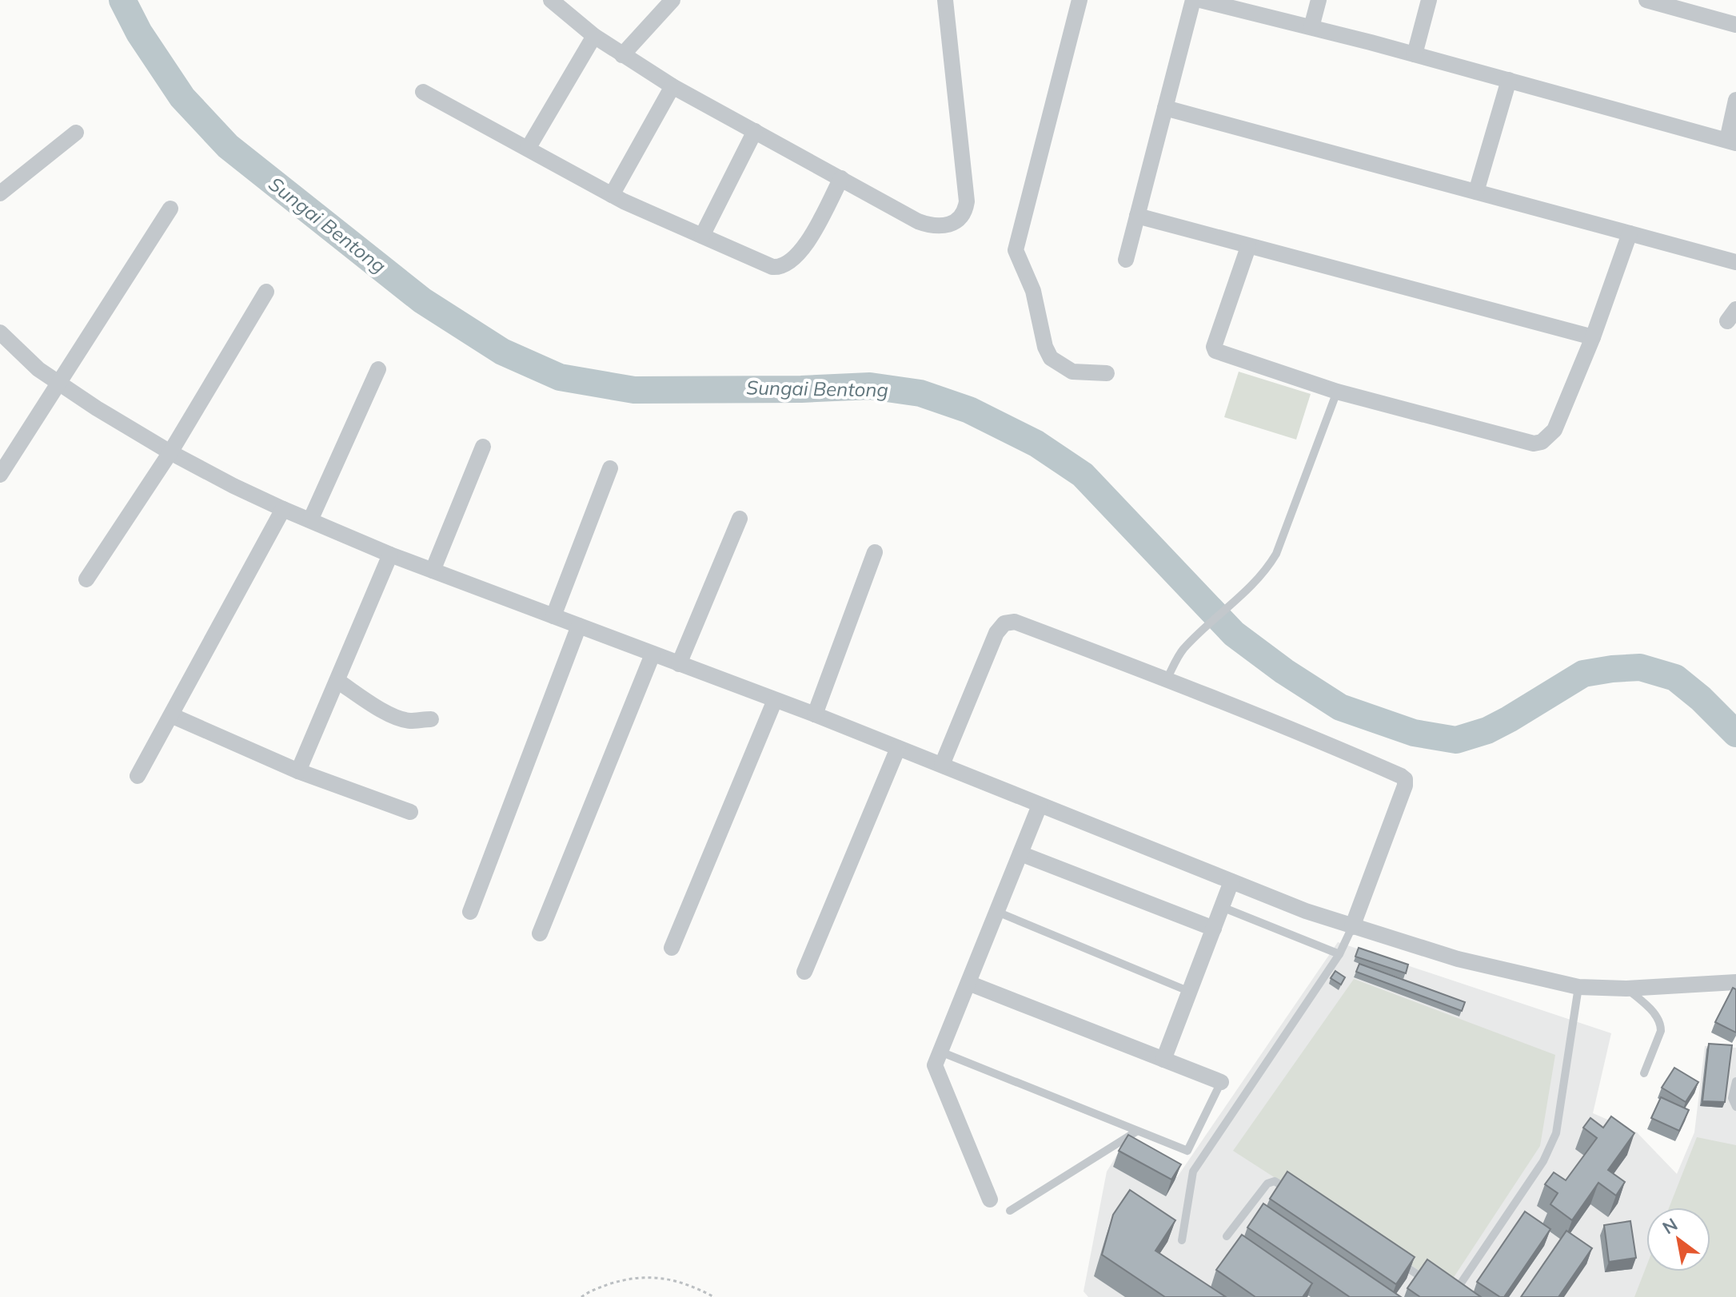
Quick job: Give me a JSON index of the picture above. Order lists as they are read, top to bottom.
{
  "water": ["Sungai Bentong"],
  "north": "top left"
}
